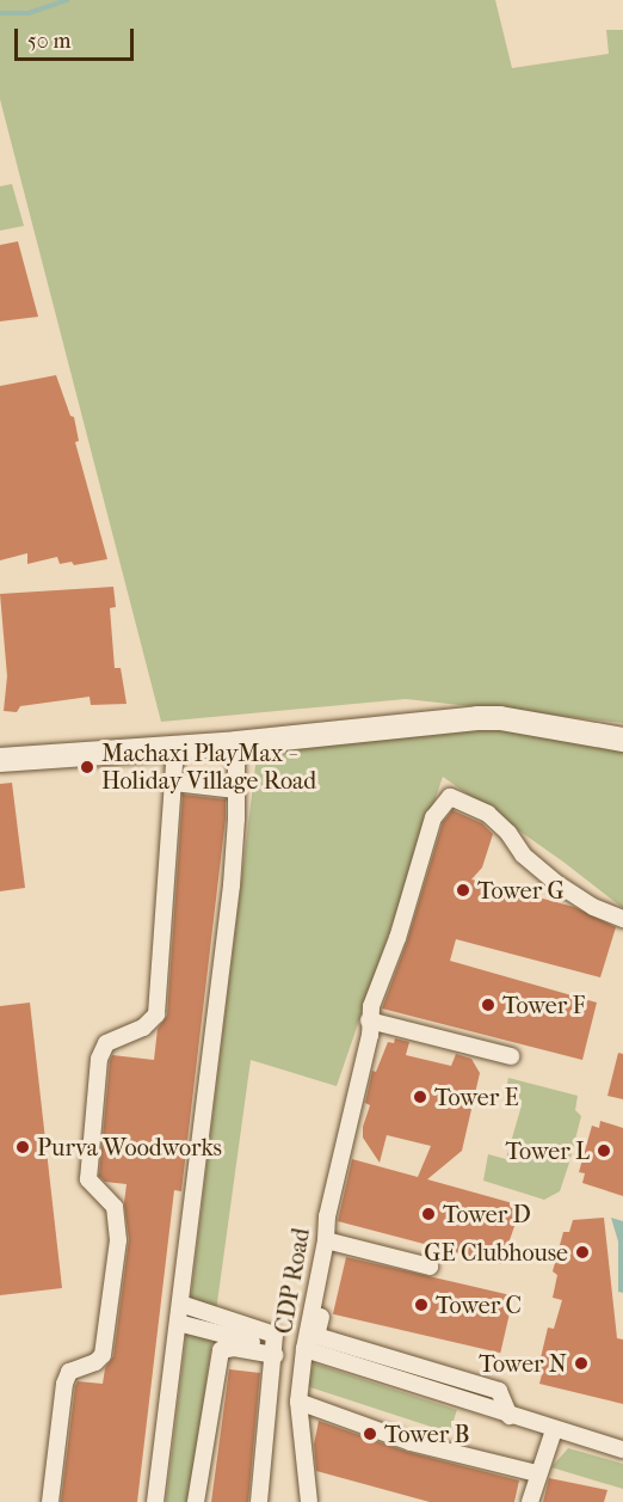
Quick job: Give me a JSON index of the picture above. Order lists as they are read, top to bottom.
{
  "streets": {
    "street": ["CDP Road"]
  },
  "places": [
    "Machaxi PlayMax - Holiday Village Road",
    "Tower G",
    "Tower F",
    "Tower E",
    "Purva Woodworks",
    "Tower L",
    "Tower D",
    "GE Clubhouse",
    "Tower C",
    "Tower N",
    "Tower B"
  ],
  "scale_bar": "50 m"
}
